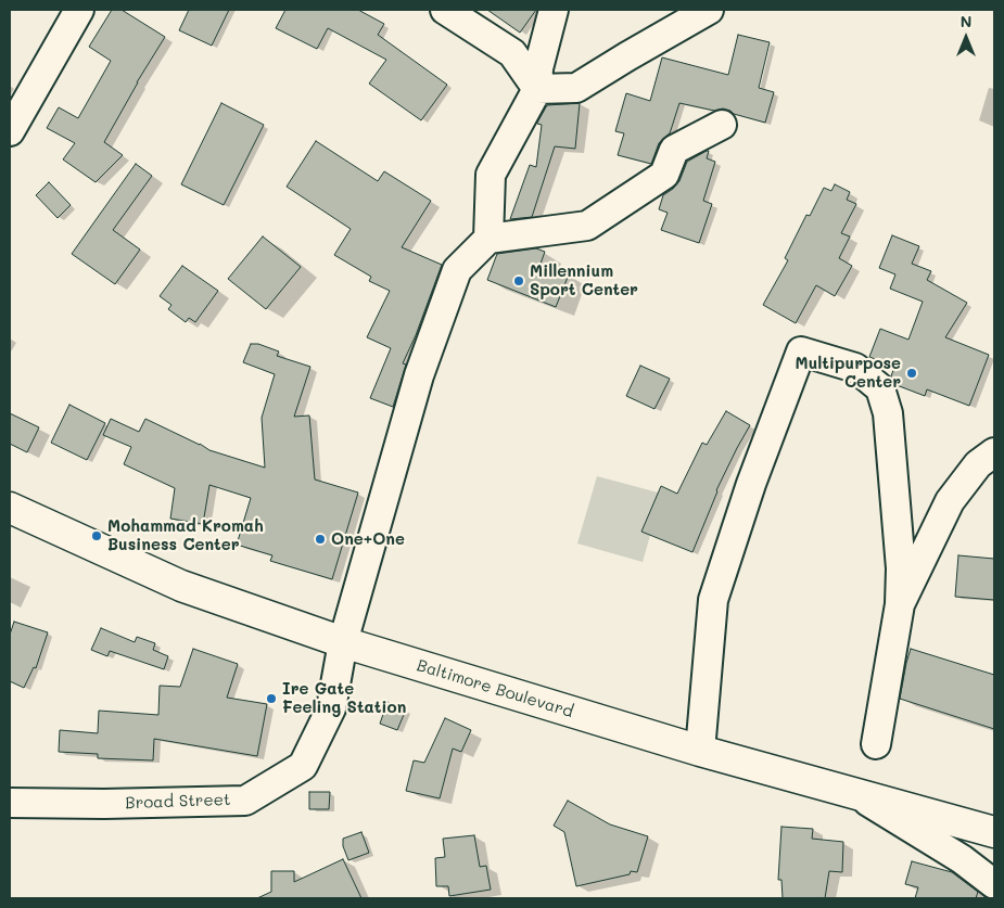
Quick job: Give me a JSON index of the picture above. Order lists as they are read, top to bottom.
{
  "streets": {
    "highway": ["Baltimore Boulevard"],
    "street": ["Broad Street"]
  },
  "crossings": [
    ["Baltimore Boulevard", "Broad Street"]
  ],
  "places": [
    "Millennium Sport Center",
    "Multipurpose Center",
    "Mohammad Kromah Business Center",
    "One+One",
    "Ire Gate Feeling Station"
  ],
  "north": "top"
}
